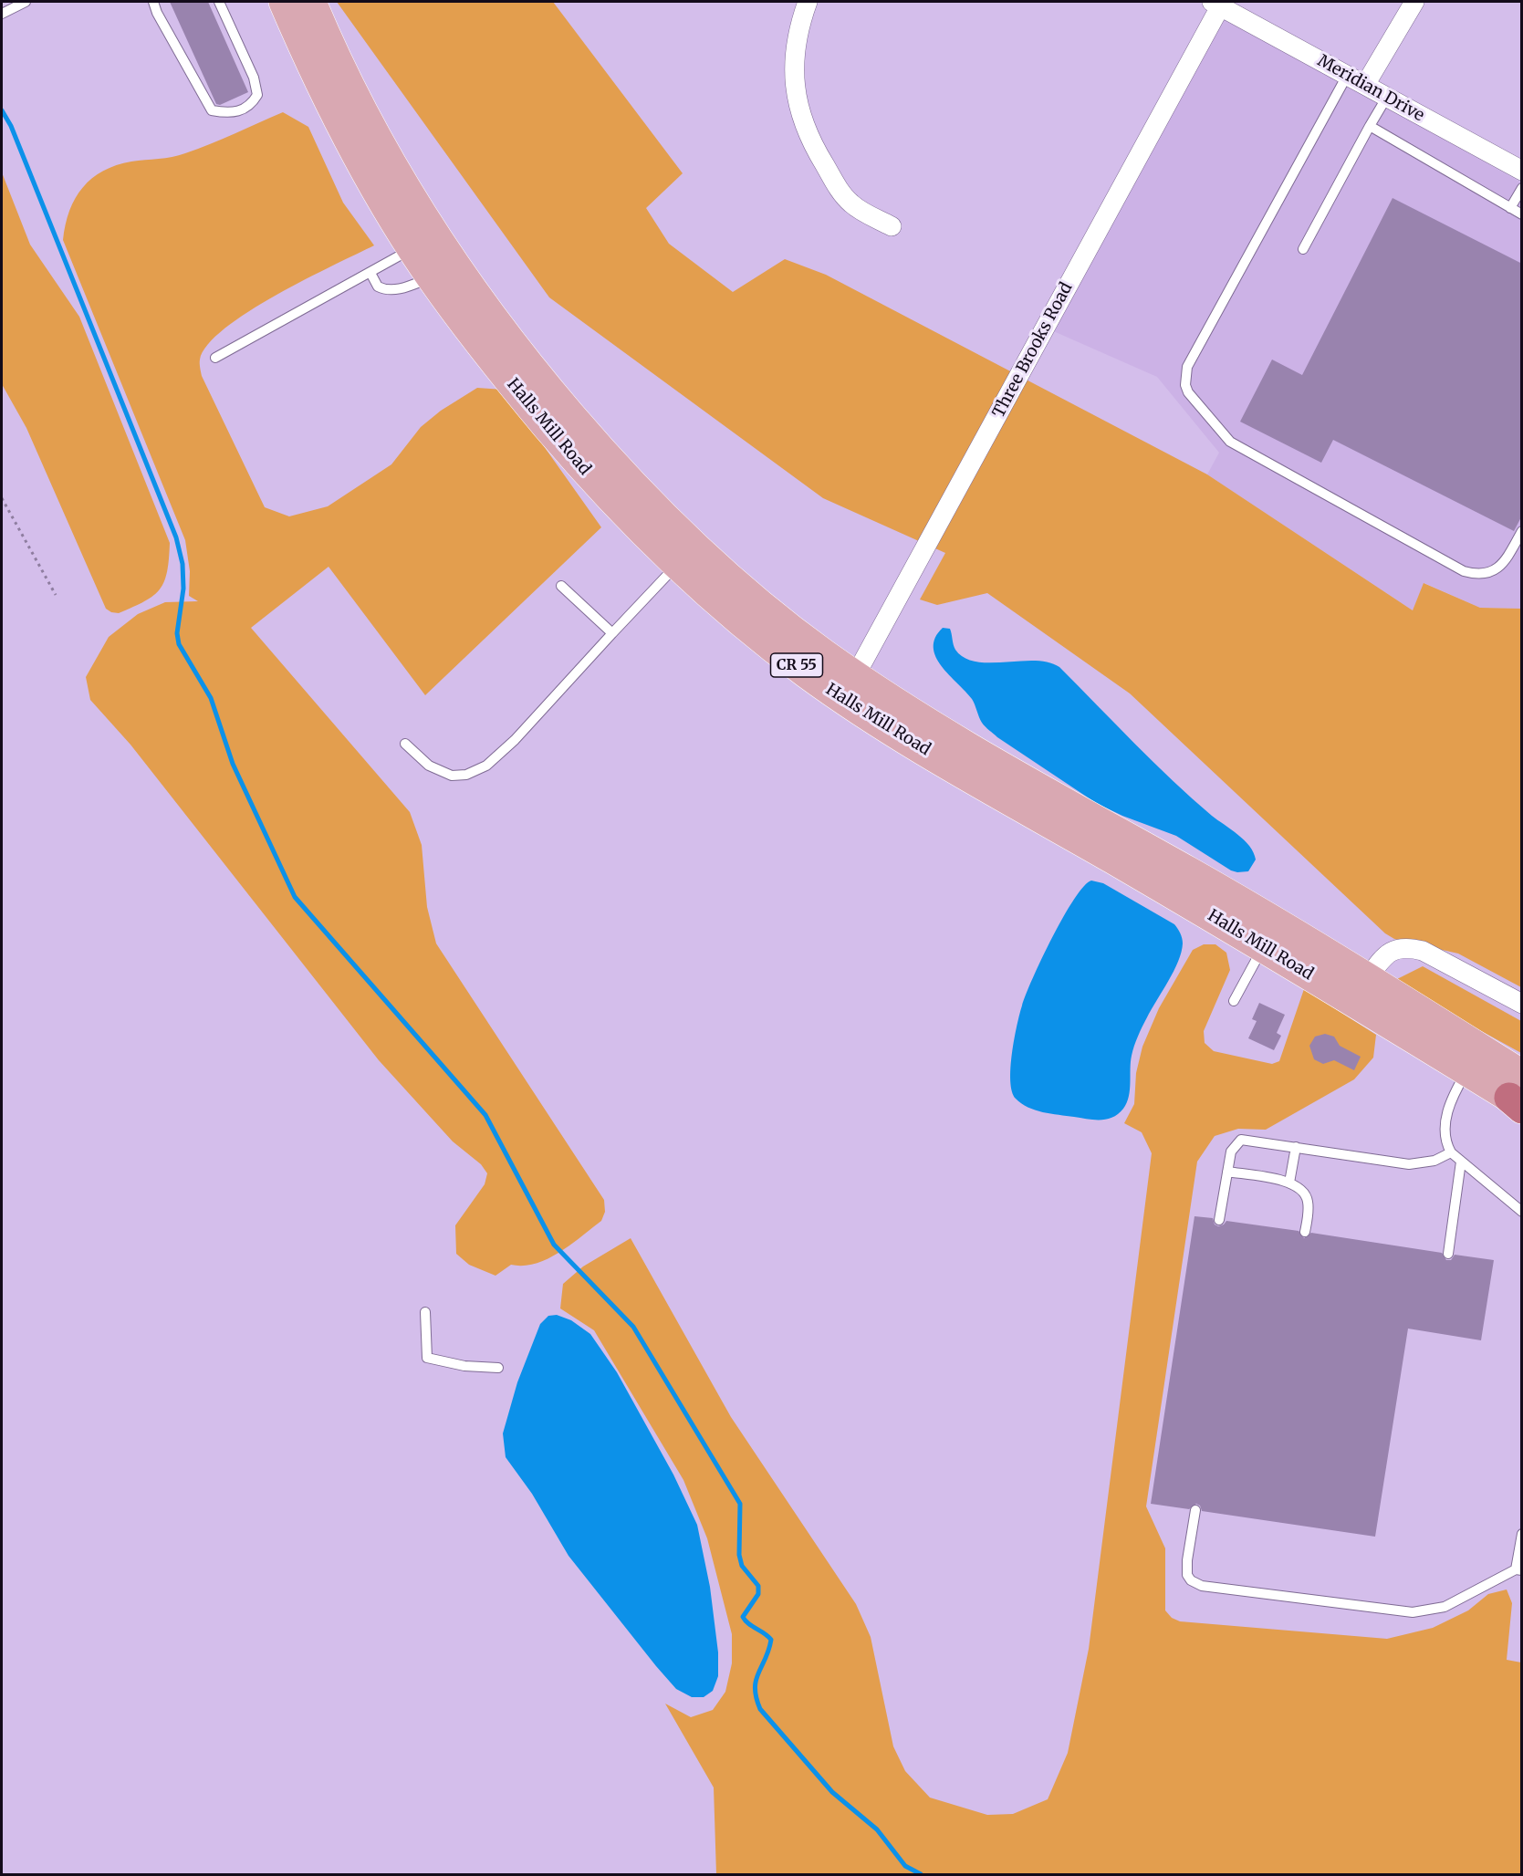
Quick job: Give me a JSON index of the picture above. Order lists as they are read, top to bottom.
{
  "streets": {
    "main road": ["Halls Mill Road", "CR 55"],
    "street": ["Meridian Drive", "Three Brooks Road"]
  },
  "crossings": [
    ["Meridian Drive", "Three Brooks Road"],
    ["Three Brooks Road", "Halls Mill Road"]
  ]
}
